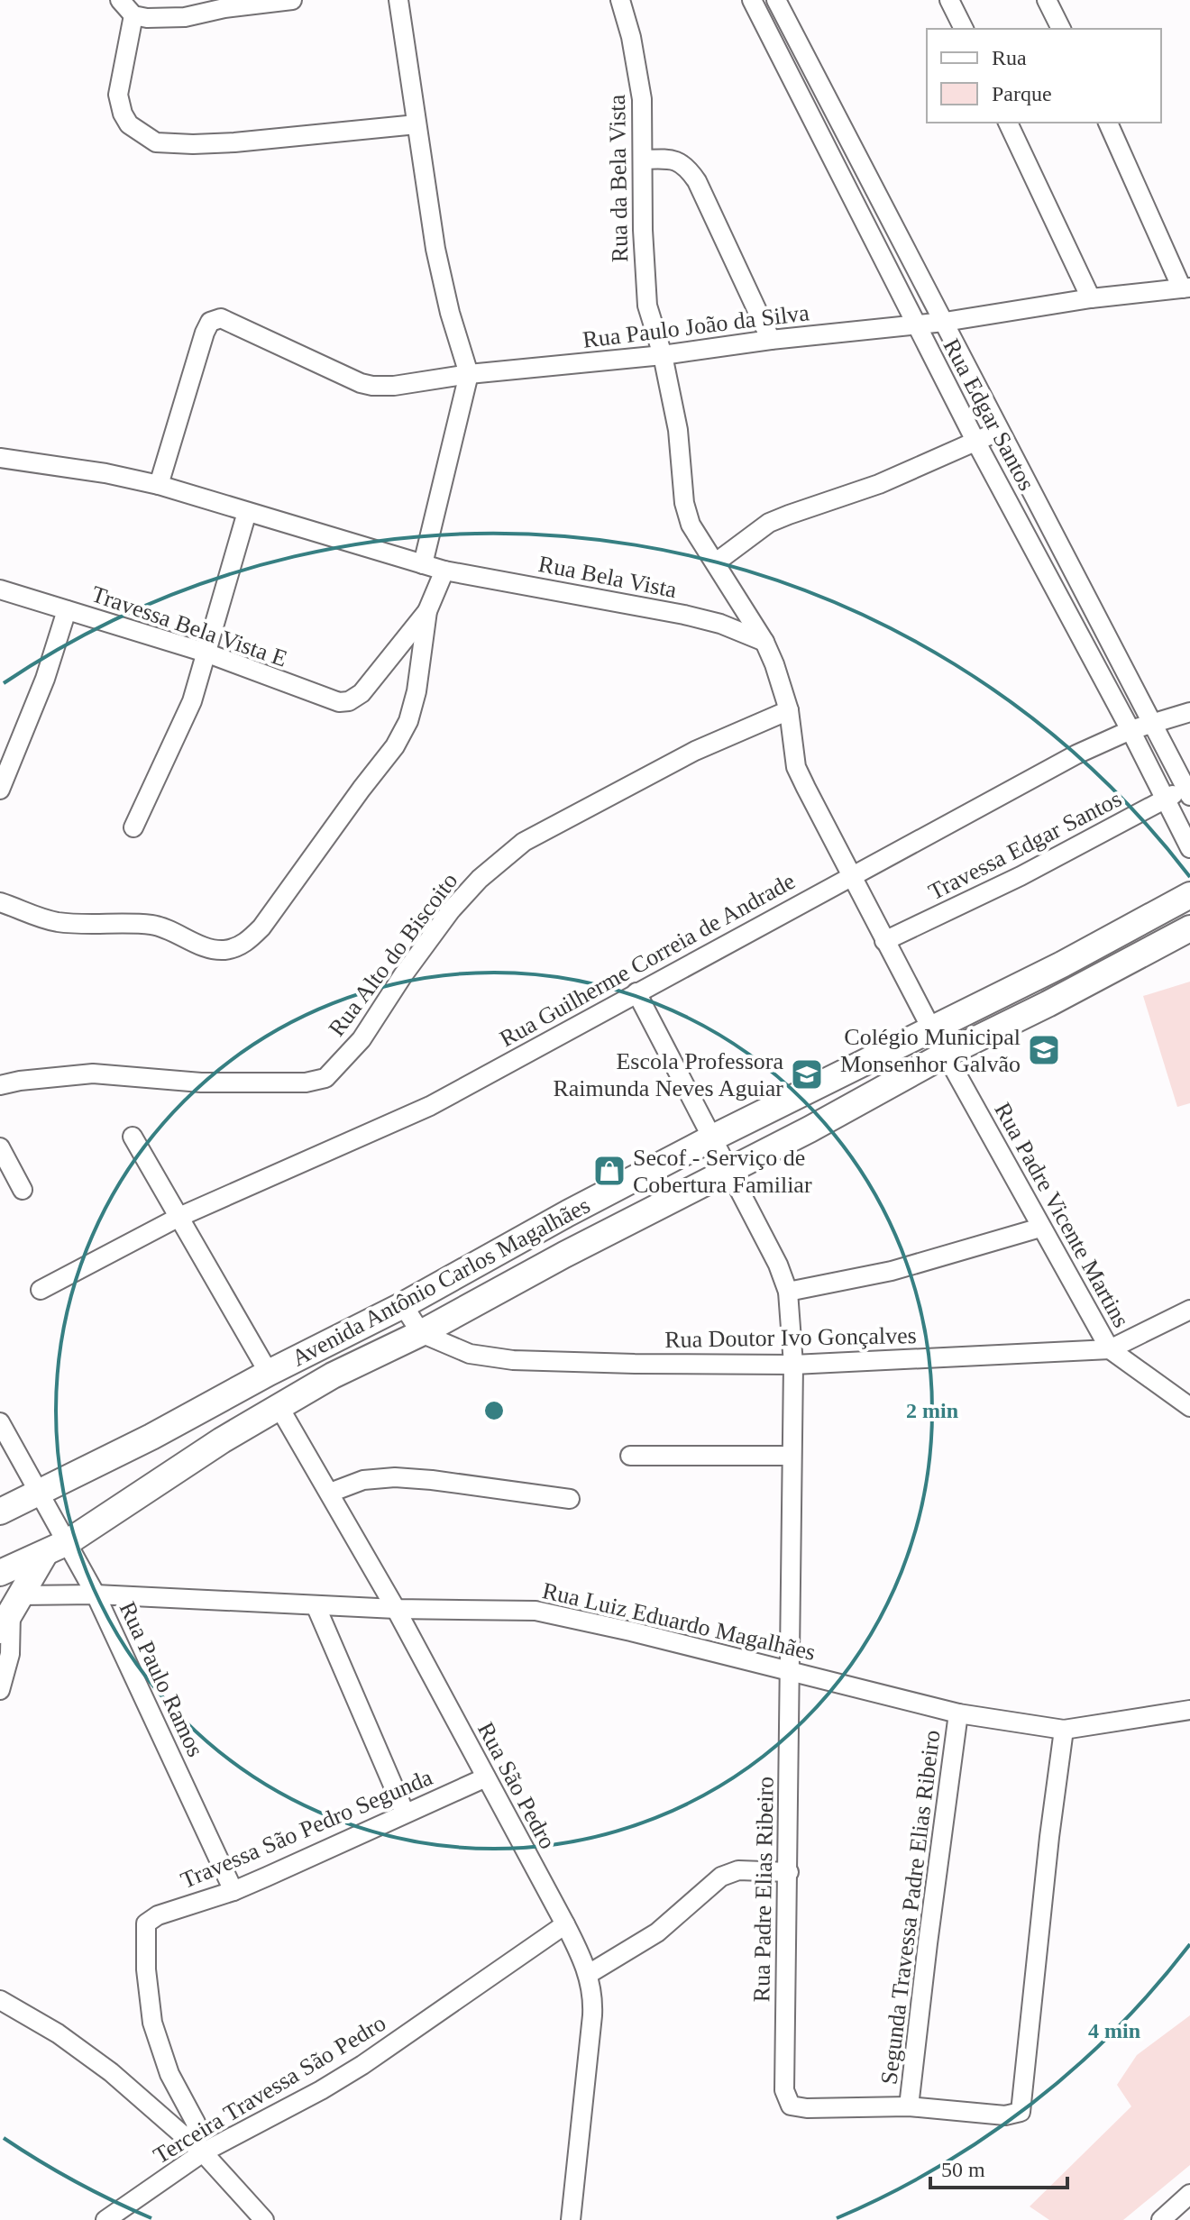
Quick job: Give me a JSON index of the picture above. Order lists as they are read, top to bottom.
{
  "streets": {
    "main road": ["Avenida Antônio Carlos Magalhães"],
    "street": [
      "Rua da Bela Vista",
      "Rua Paulo João da Silva",
      "Rua Edgar Santos",
      "Rua Bela Vista",
      "Travessa Bela Vista E",
      "Travessa Edgar Santos",
      "Rua Alto do Biscoito",
      "Rua Guilherme Correia de Andrade",
      "Rua Padre Vicente Martins",
      "Rua Doutor Ivo Gonçalves",
      "Rua Luiz Eduardo Magalhães",
      "Rua Paulo Ramos",
      "Rua São Pedro",
      "Travessa São Pedro Segunda",
      "Rua Padre Elias Ribeiro",
      "Segunda Travessa Padre Elias Ribeiro",
      "Terceira Travessa São Pedro"
    ]
  },
  "crossings": [
    ["Rua da Bela Vista", "Rua Paulo João da Silva"],
    ["Rua da Bela Vista", "Rua Bela Vista"],
    ["Rua Paulo João da Silva", "Rua Edgar Santos"],
    ["Rua Paulo João da Silva", "Rua Bela Vista"],
    ["Rua Edgar Santos", "Travessa Edgar Santos"],
    ["Rua Edgar Santos", "Rua Guilherme Correia de Andrade"],
    ["Rua Guilherme Correia de Andrade", "Rua Padre Elias Ribeiro"],
    ["Rua Padre Vicente Martins", "Avenida Antônio Carlos Magalhães"],
    ["Rua Padre Vicente Martins", "Rua Doutor Ivo Gonçalves"],
    ["Avenida Antônio Carlos Magalhães", "Rua Doutor Ivo Gonçalves"],
    ["Avenida Antônio Carlos Magalhães", "Rua Paulo Ramos"],
    ["Avenida Antônio Carlos Magalhães", "Rua São Pedro"],
    ["Avenida Antônio Carlos Magalhães", "Rua Padre Elias Ribeiro"],
    ["Rua Doutor Ivo Gonçalves", "Rua Padre Elias Ribeiro"],
    ["Rua Luiz Eduardo Magalhães", "Rua Paulo Ramos"],
    ["Rua Luiz Eduardo Magalhães", "Rua São Pedro"],
    ["Rua Luiz Eduardo Magalhães", "Rua Padre Elias Ribeiro"],
    ["Rua Luiz Eduardo Magalhães", "Segunda Travessa Padre Elias Ribeiro"],
    ["Rua Paulo Ramos", "Travessa São Pedro Segunda"],
    ["Rua São Pedro", "Travessa São Pedro Segunda"],
    ["Rua São Pedro", "Terceira Travessa São Pedro"],
    ["Travessa São Pedro Segunda", "Terceira Travessa São Pedro"],
    ["Rua Padre Elias Ribeiro", "Segunda Travessa Padre Elias Ribeiro"]
  ],
  "places": {
    "school or university": ["Colégio Municipal Monsenhor Galvão", "Escola Professora Raimunda Neves Aguiar"],
    "shop": ["Secof - Serviço de Cobertura Familiar"]
  },
  "legend": ["Rua", "Parque"],
  "scale_bar": "50 m",
  "rings": ["2 min", "4 min"]
}
